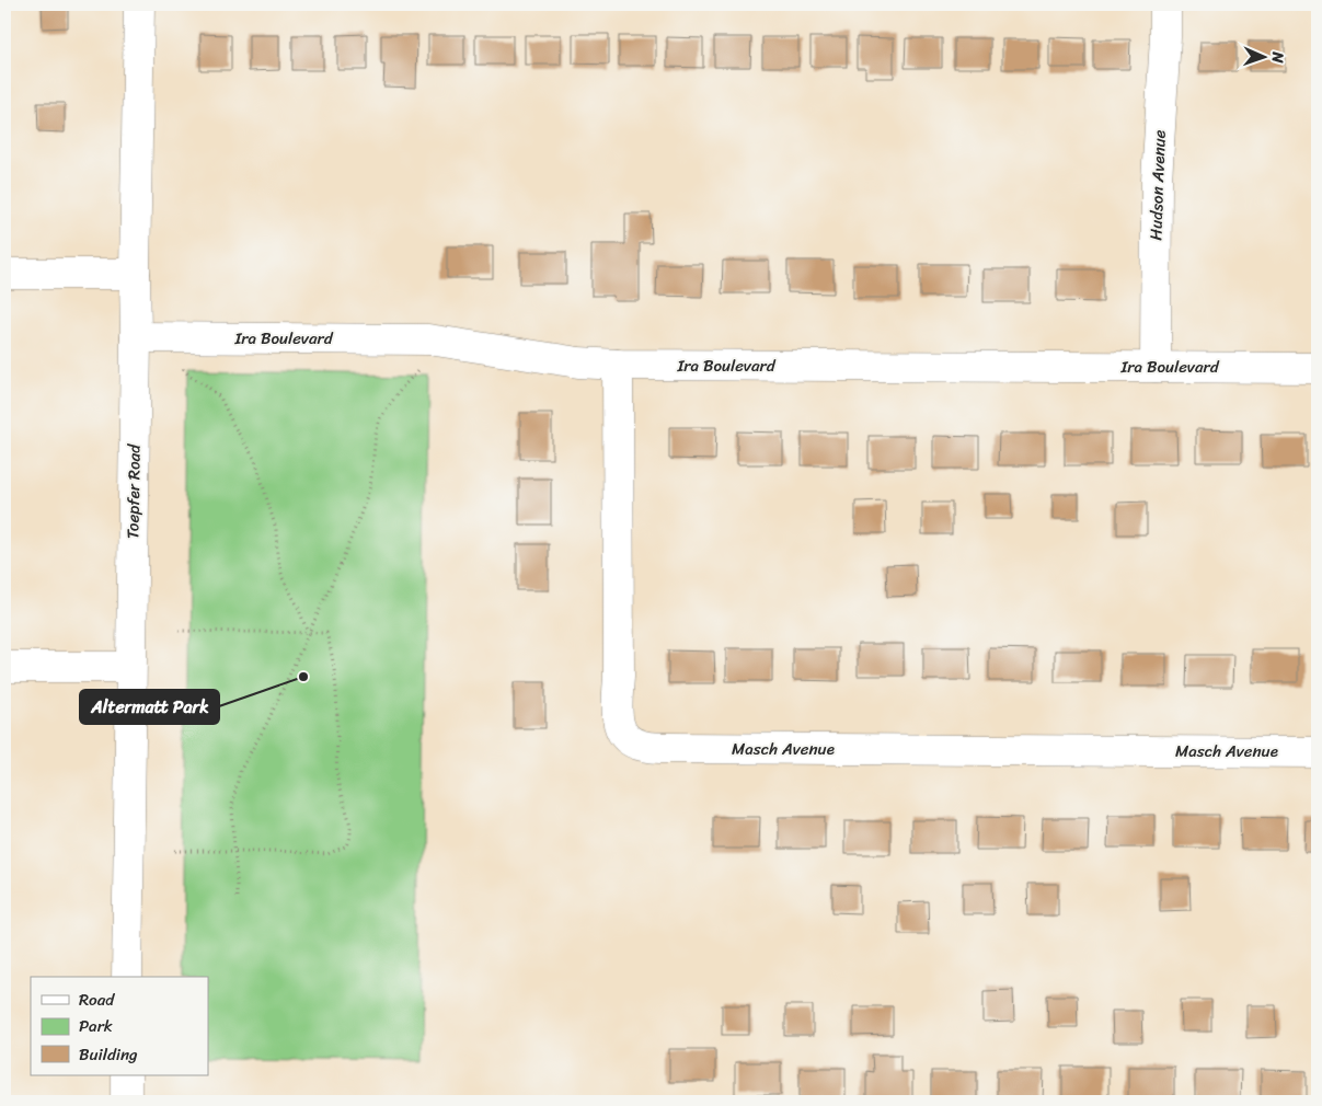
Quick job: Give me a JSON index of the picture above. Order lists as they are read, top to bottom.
{
  "streets": {
    "street": [
      "Hudson Avenue",
      "Ira Boulevard",
      "Toepfer Road",
      "Masch Avenue"
    ]
  },
  "crossings": [
    ["Hudson Avenue", "Ira Boulevard"],
    ["Ira Boulevard", "Toepfer Road"],
    ["Ira Boulevard", "Masch Avenue"]
  ],
  "places": ["Altermatt Park"],
  "legend": ["Road", "Park", "Building"],
  "north": "right"
}
